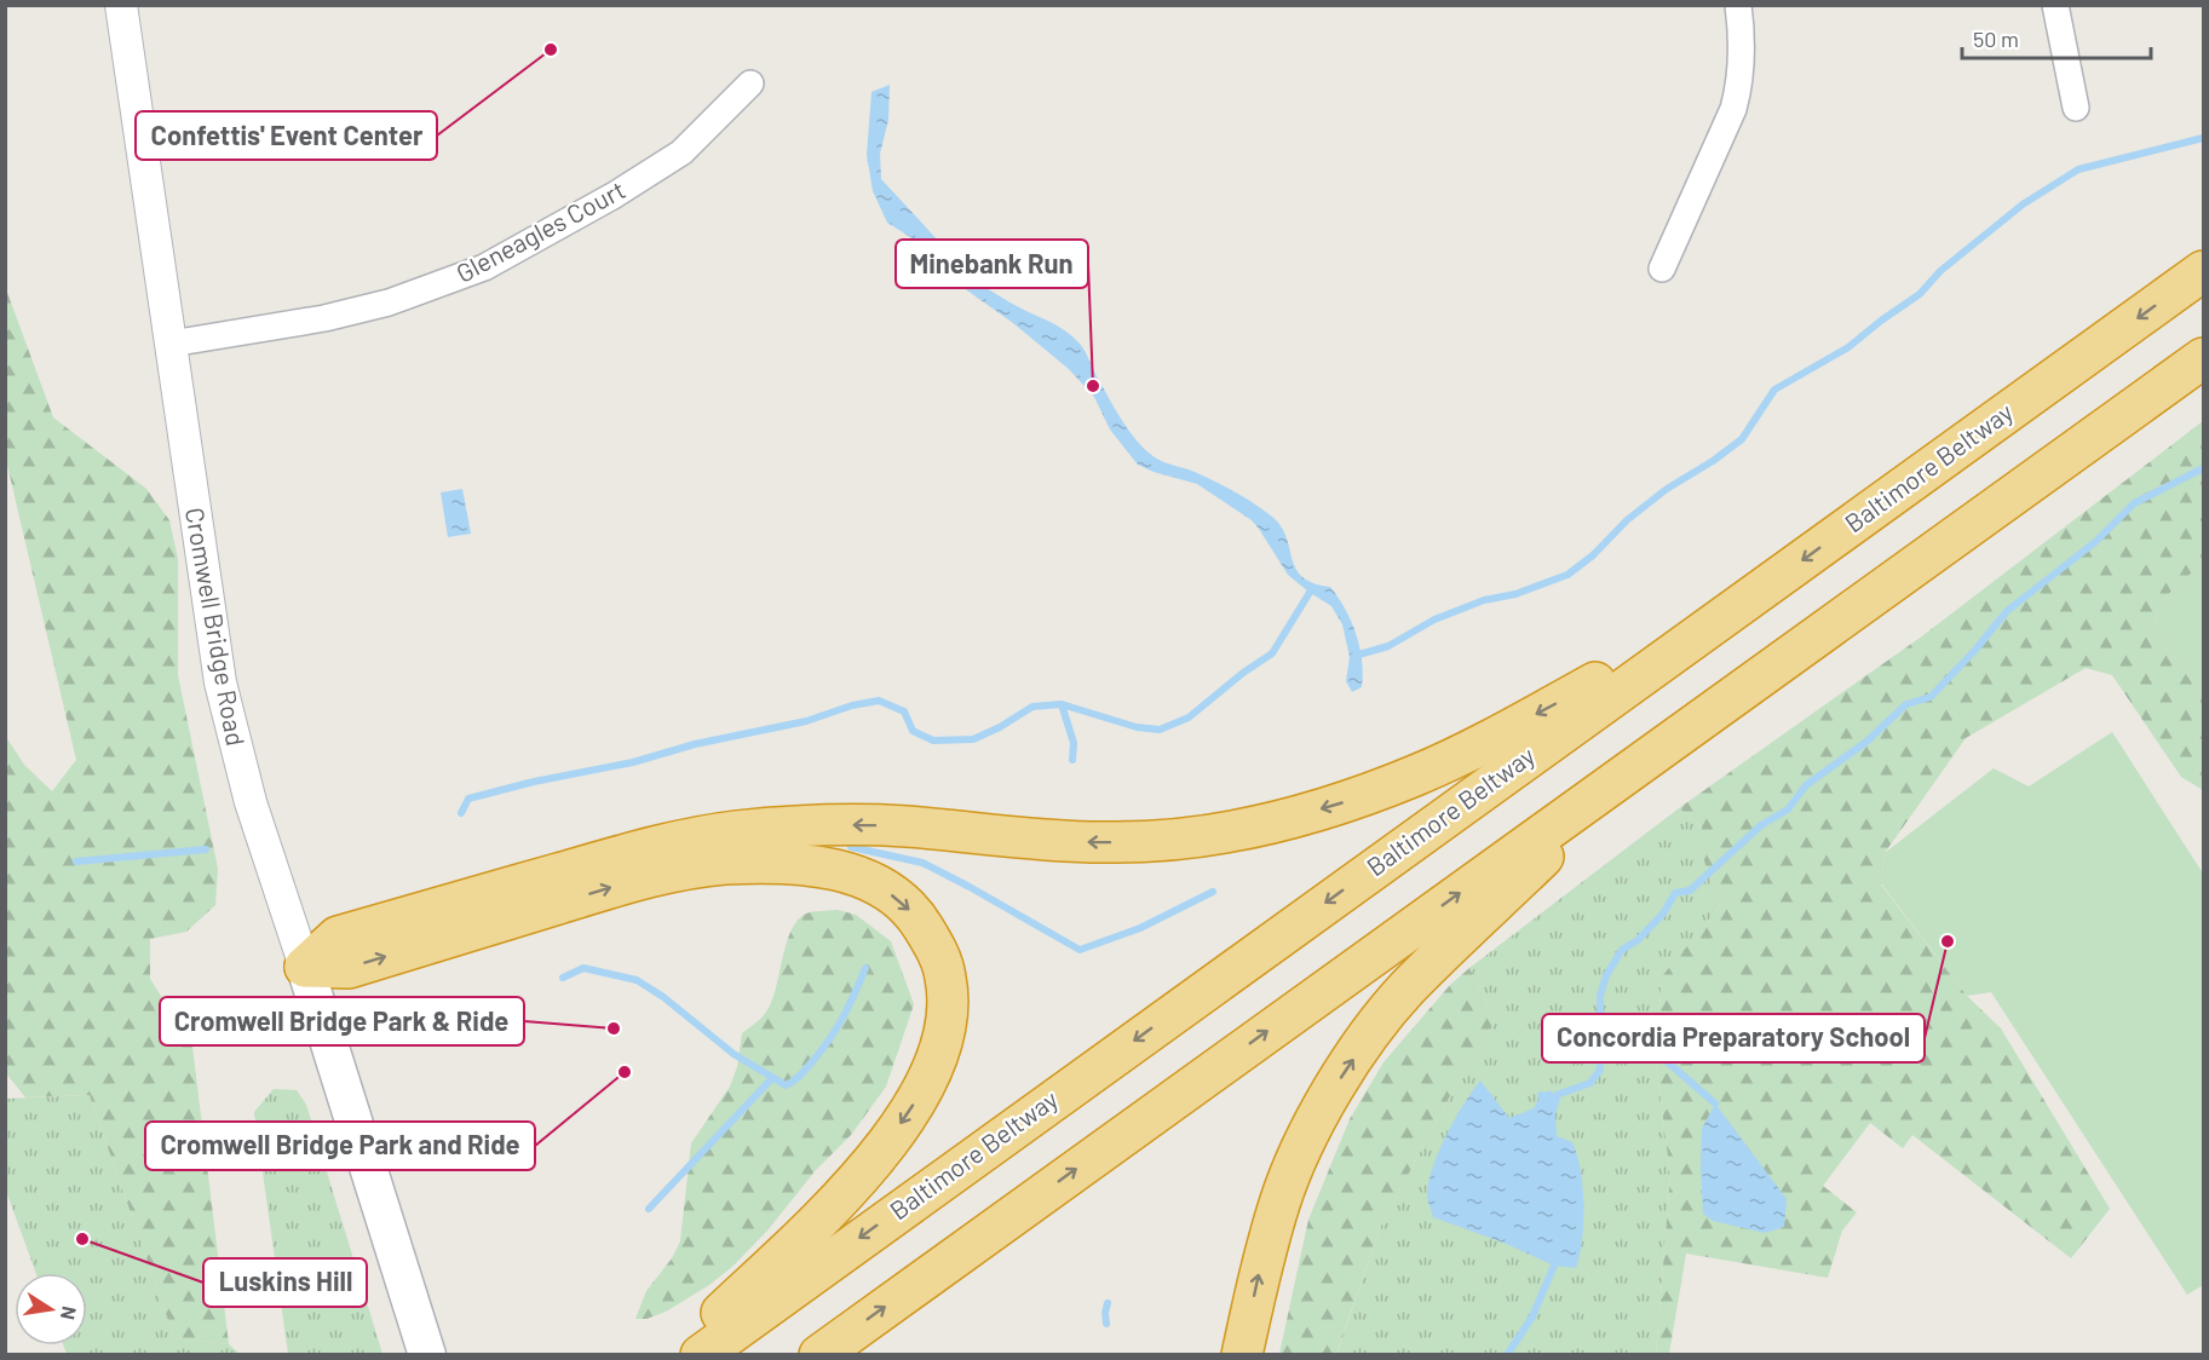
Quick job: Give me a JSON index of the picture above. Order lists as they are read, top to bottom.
{
  "streets": {
    "highway": ["Baltimore Beltway"],
    "main road": ["Cromwell Bridge Road"],
    "street": ["Gleneagles Court"]
  },
  "crossings": [
    ["Gleneagles Court", "Cromwell Bridge Road"]
  ],
  "places": [
    "Confettis' Event Center",
    "Minebank Run",
    "Concordia Preparatory School",
    "Cromwell Bridge Park & Ride",
    "Cromwell Bridge Park and Ride",
    "Luskins Hill"
  ],
  "scale_bar": "50 m",
  "north": "right"
}
